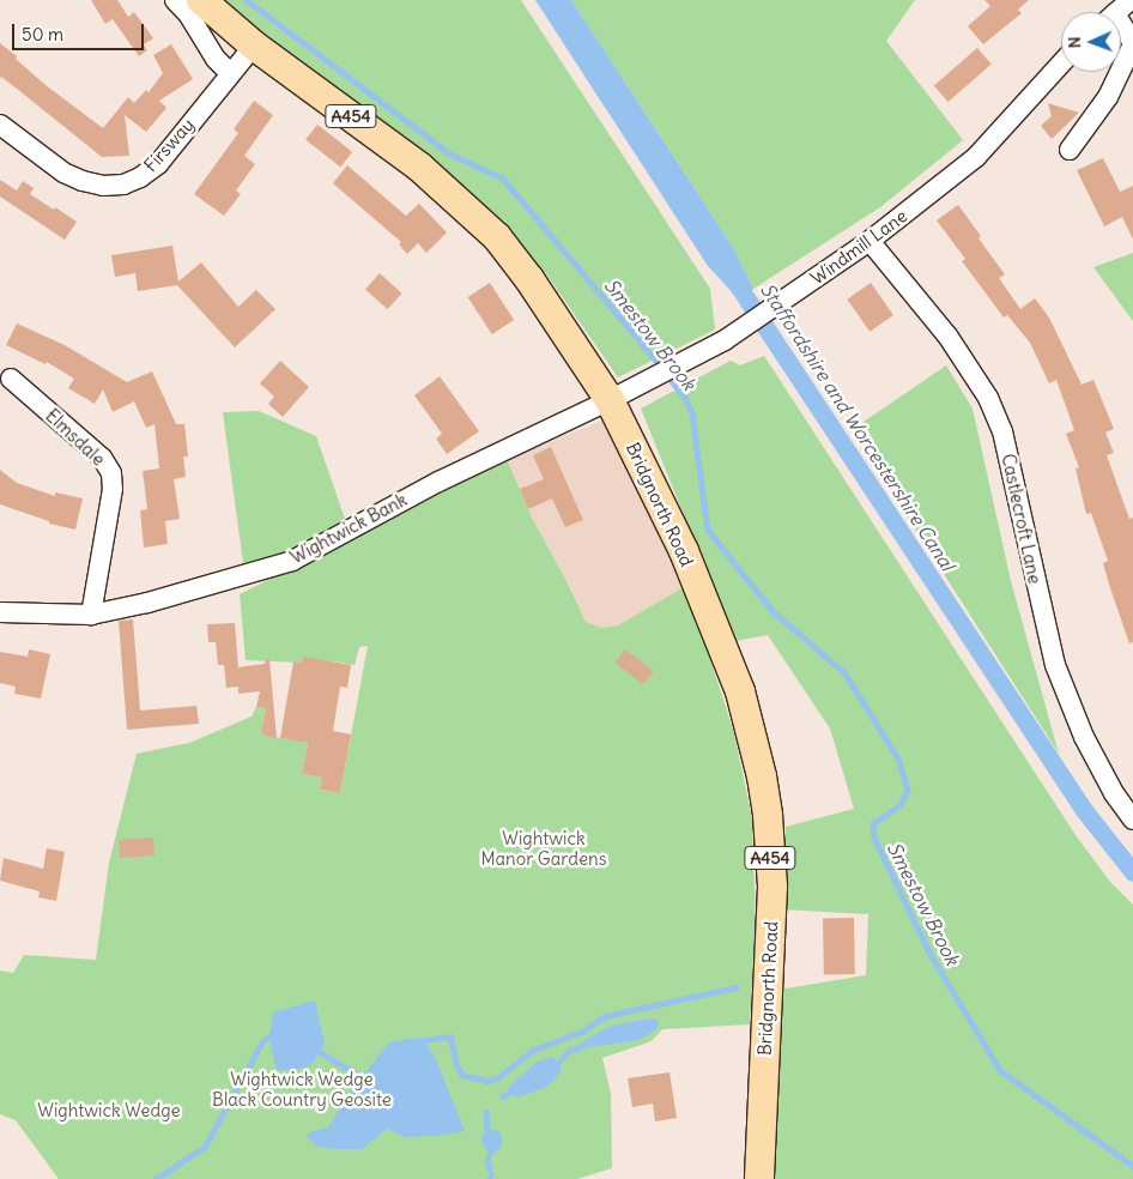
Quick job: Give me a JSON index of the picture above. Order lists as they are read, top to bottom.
{
  "streets": {
    "highway": ["A454", "Bridgnorth Road"],
    "street": [
      "Firsway",
      "Windmill Lane",
      "Elmsdale",
      "Castlecroft Lane",
      "Wightwick Bank"
    ]
  },
  "crossings": [
    ["Firsway", "Bridgnorth Road"],
    ["Windmill Lane", "Bridgnorth Road"],
    ["Windmill Lane", "Castlecroft Lane"],
    ["Windmill Lane", "Wightwick Bank"],
    ["Elmsdale", "Wightwick Bank"],
    ["Bridgnorth Road", "Wightwick Bank"]
  ],
  "water": ["Smestow Brook", "Staffordshire and Worcestershire Canal"],
  "parks": ["Wightwick Manor Gardens", "Wightwick Wedge Black Country Geosite", "Wightwick Wedge"],
  "scale_bar": "50 m",
  "north": "left"
}
